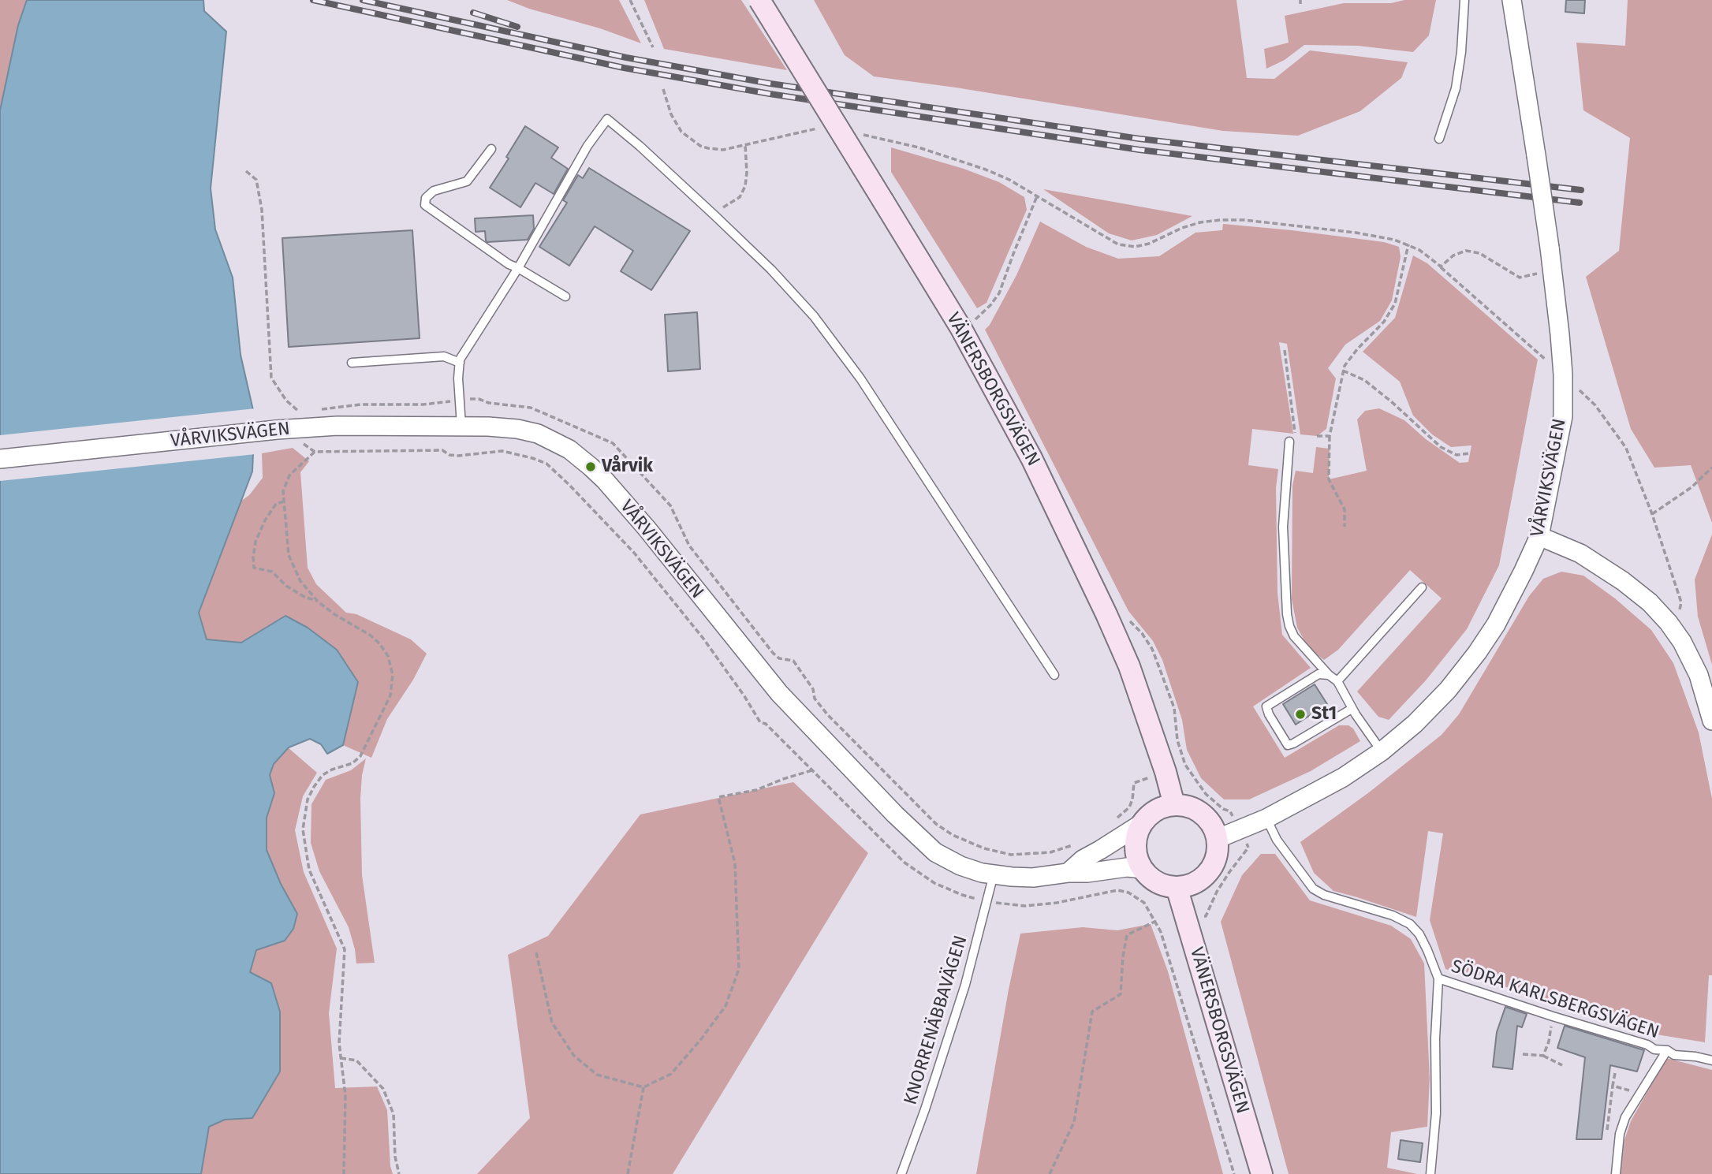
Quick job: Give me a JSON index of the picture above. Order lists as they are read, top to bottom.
{
  "streets": {
    "main road": ["VÄNERSBORGSVÄGEN"],
    "street": ["VÅRVIKSVÄGEN"],
    "lane": ["SÖDRA KARLSBERGSVÄGEN", "KNORRENÄBBAVÄGEN"]
  },
  "crossings": [
    ["VÄNERSBORGSVÄGEN", "VÅRVIKSVÄGEN"],
    ["VÅRVIKSVÄGEN", "SÖDRA KARLSBERGSVÄGEN"],
    ["VÅRVIKSVÄGEN", "KNORRENÄBBAVÄGEN"]
  ],
  "places": ["Vårvik", "St1"]
}
